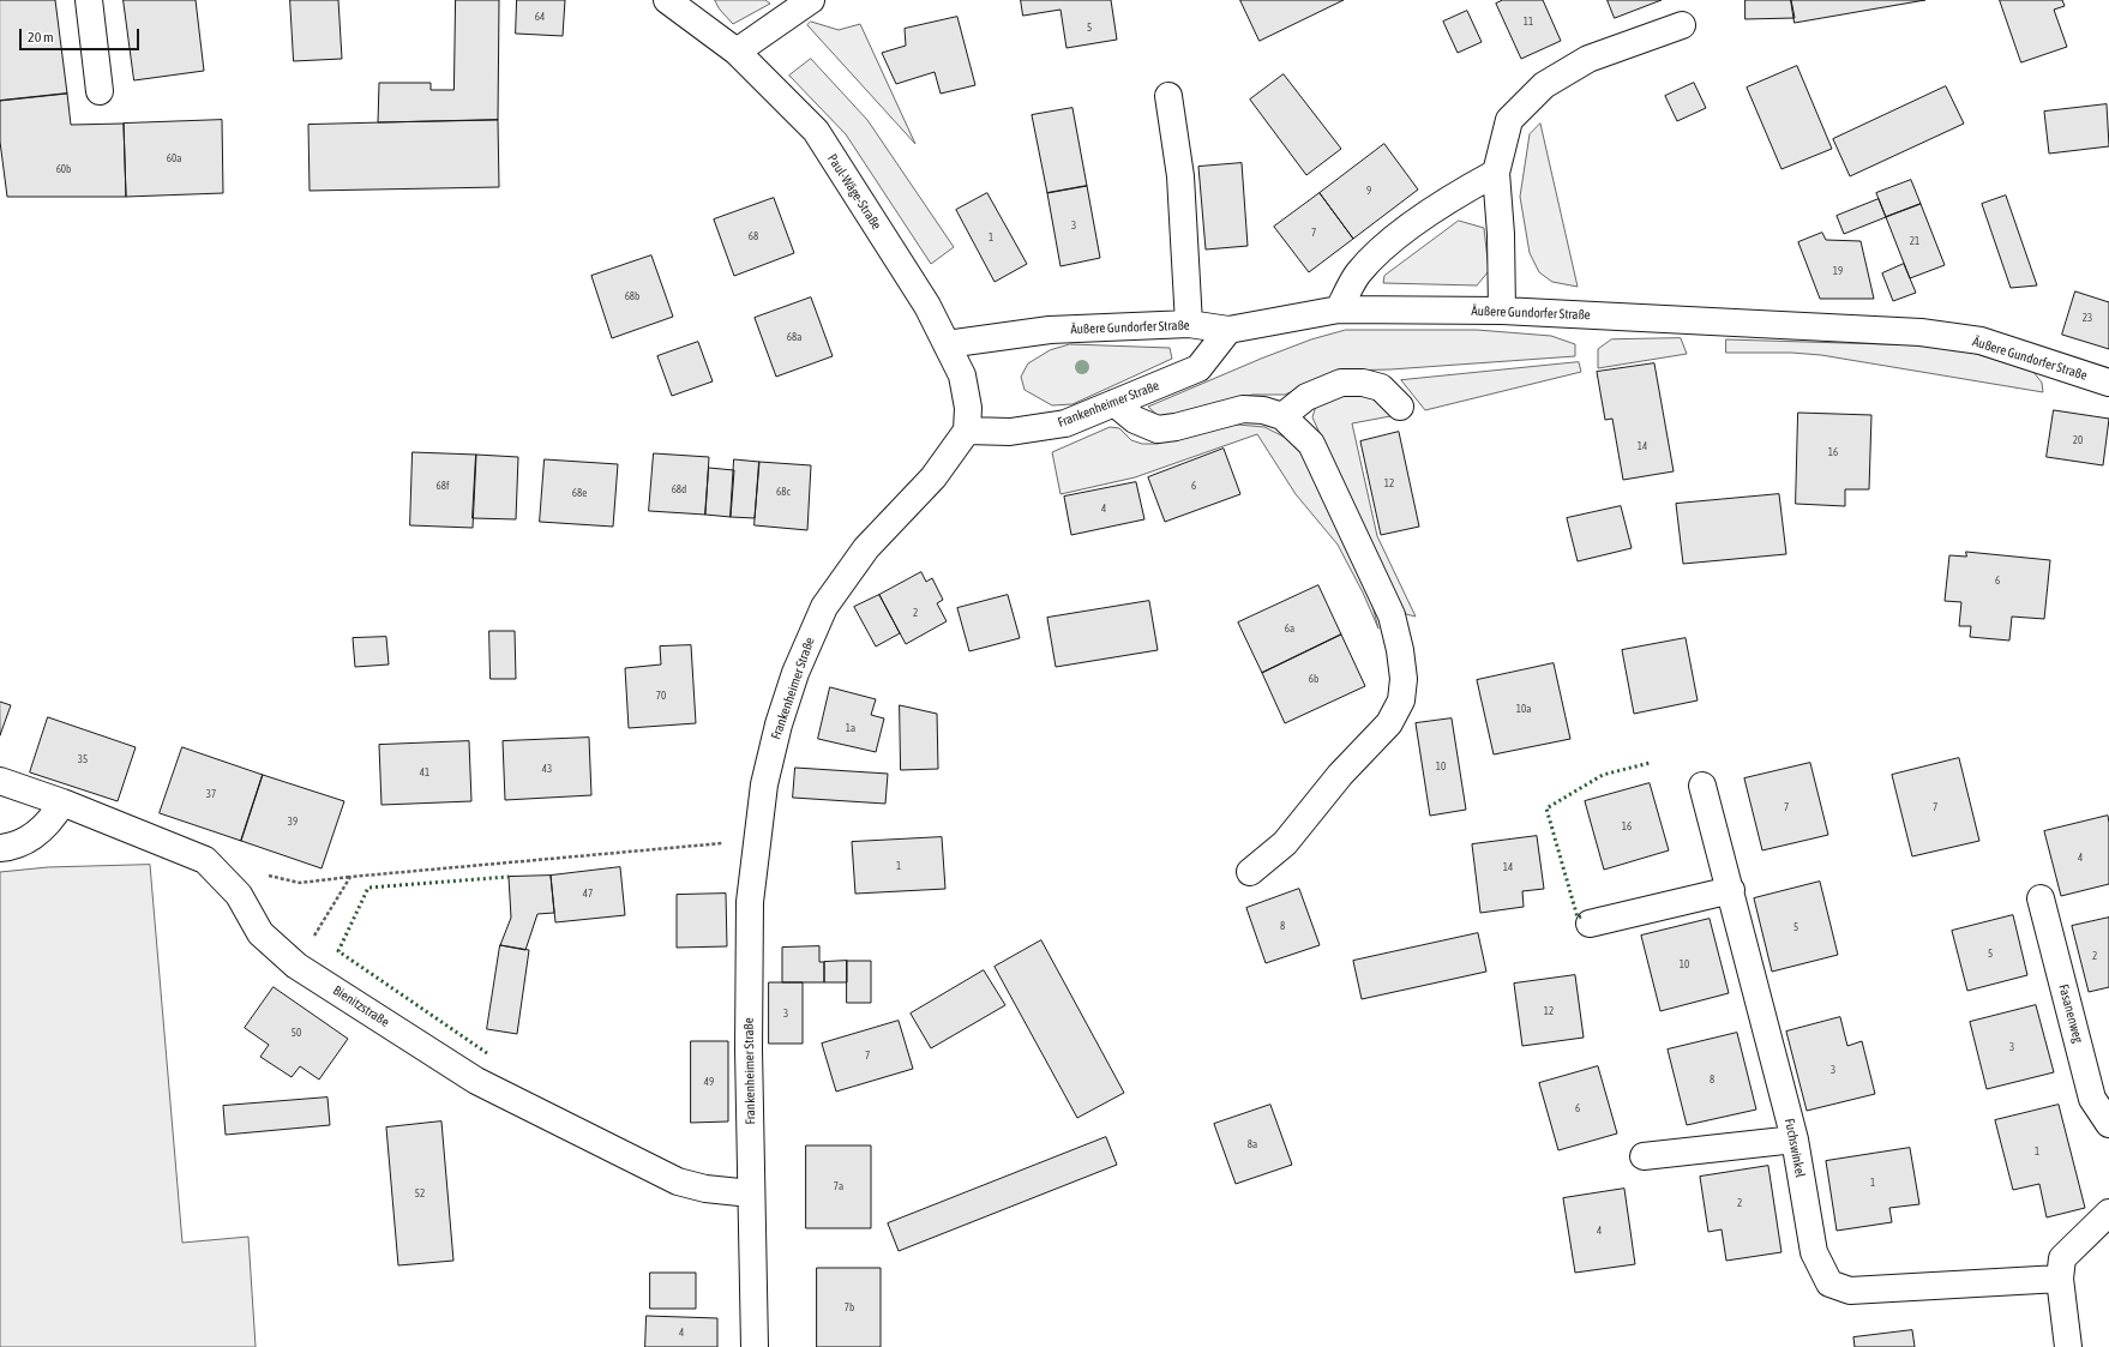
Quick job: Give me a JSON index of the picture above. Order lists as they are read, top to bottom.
{
  "streets": {
    "street": [
      "Paul-Wäge-Straße",
      "Äußere Gundorfer Straße",
      "Frankenheimer Straße",
      "Bienitzstraße",
      "Fasanenweg",
      "Fuchswinkel"
    ]
  },
  "crossings": [
    ["Paul-Wäge-Straße", "Äußere Gundorfer Straße"],
    ["Paul-Wäge-Straße", "Frankenheimer Straße"],
    ["Äußere Gundorfer Straße", "Frankenheimer Straße"],
    ["Frankenheimer Straße", "Bienitzstraße"]
  ],
  "house_numbers": [
    "64",
    "11",
    "5",
    "60a",
    "60b",
    "9",
    "3",
    "7",
    "68",
    "1",
    "21",
    "19",
    "68b",
    "23",
    "68a",
    "20",
    "14",
    "16",
    "12",
    "68f",
    "6",
    "68d",
    "68c",
    "68e",
    "4",
    "6",
    "2",
    "6a",
    "6b",
    "70",
    "10a",
    "1a",
    "35",
    "10",
    "43",
    "41",
    "37",
    "7",
    "7",
    "39",
    "16",
    "4",
    "1",
    "14",
    "47",
    "8",
    "5",
    "5",
    "2",
    "10",
    "12",
    "3",
    "50",
    "3",
    "7",
    "3",
    "8",
    "49",
    "6",
    "8a",
    "1",
    "1",
    "7a",
    "52",
    "2",
    "4",
    "7b",
    "4"
  ],
  "scale_bar": "20 m"
}
